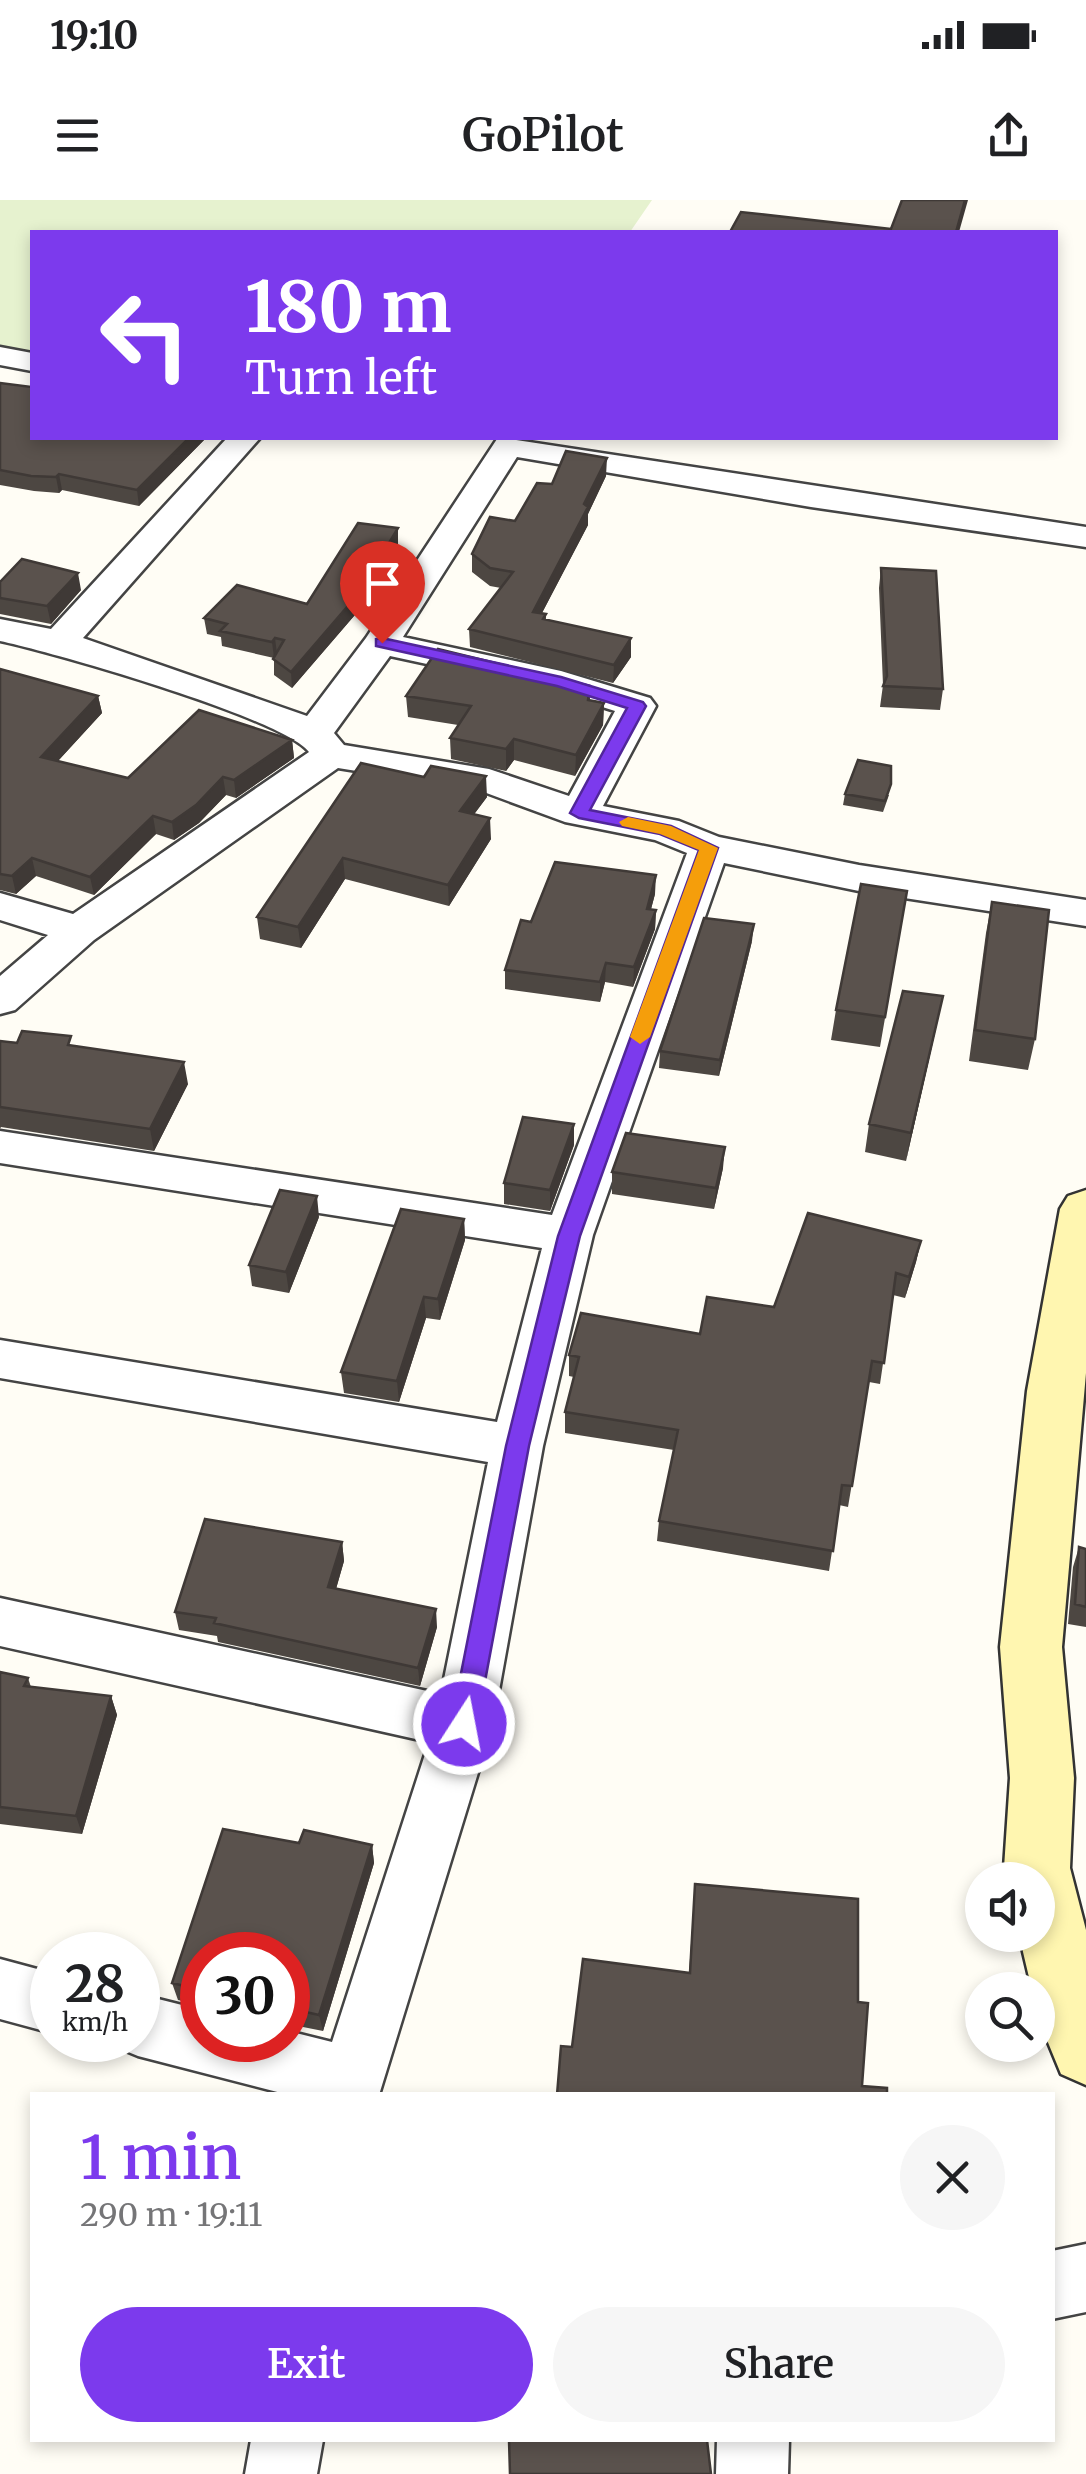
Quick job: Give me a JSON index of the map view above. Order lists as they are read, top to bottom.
{
  "page": {
    "status": "19:10",
    "header": "GoPilot",
    "turn": ["180 m", "Turn left"],
    "speed": "28 km/h",
    "limit": "30",
    "heading": ["1 min", "290 m · 19:11"],
    "buttons": ["Exit", "Share"]
  }
}
